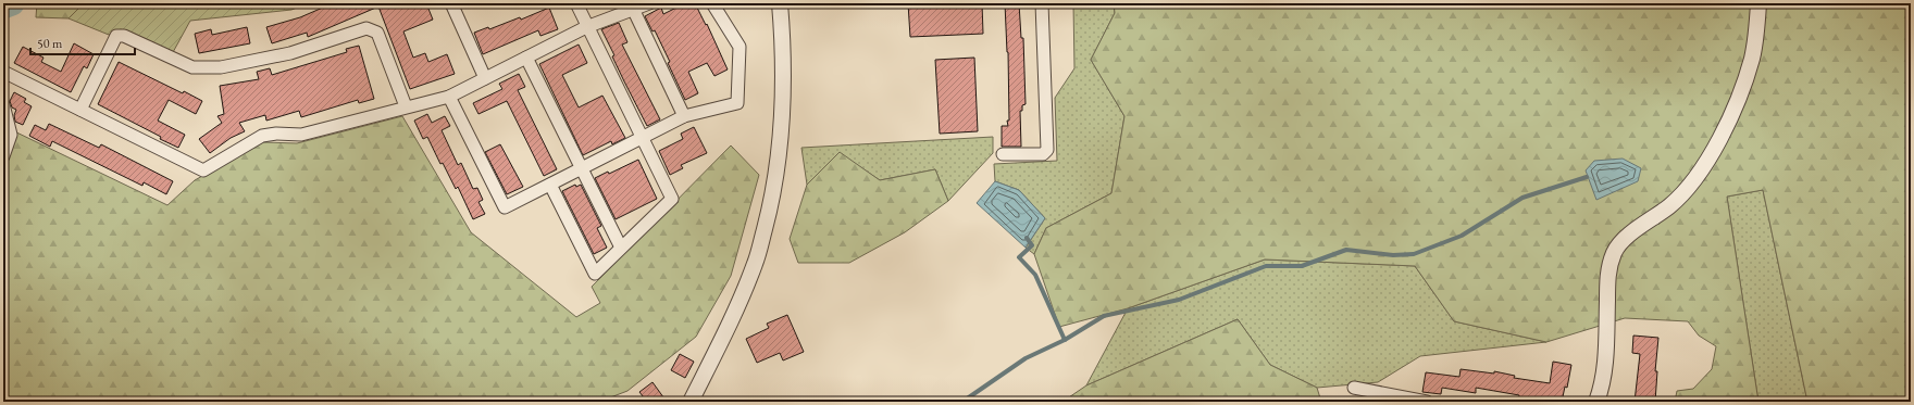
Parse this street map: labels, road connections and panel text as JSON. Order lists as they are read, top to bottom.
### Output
{
  "scale_bar": "50 m"
}
